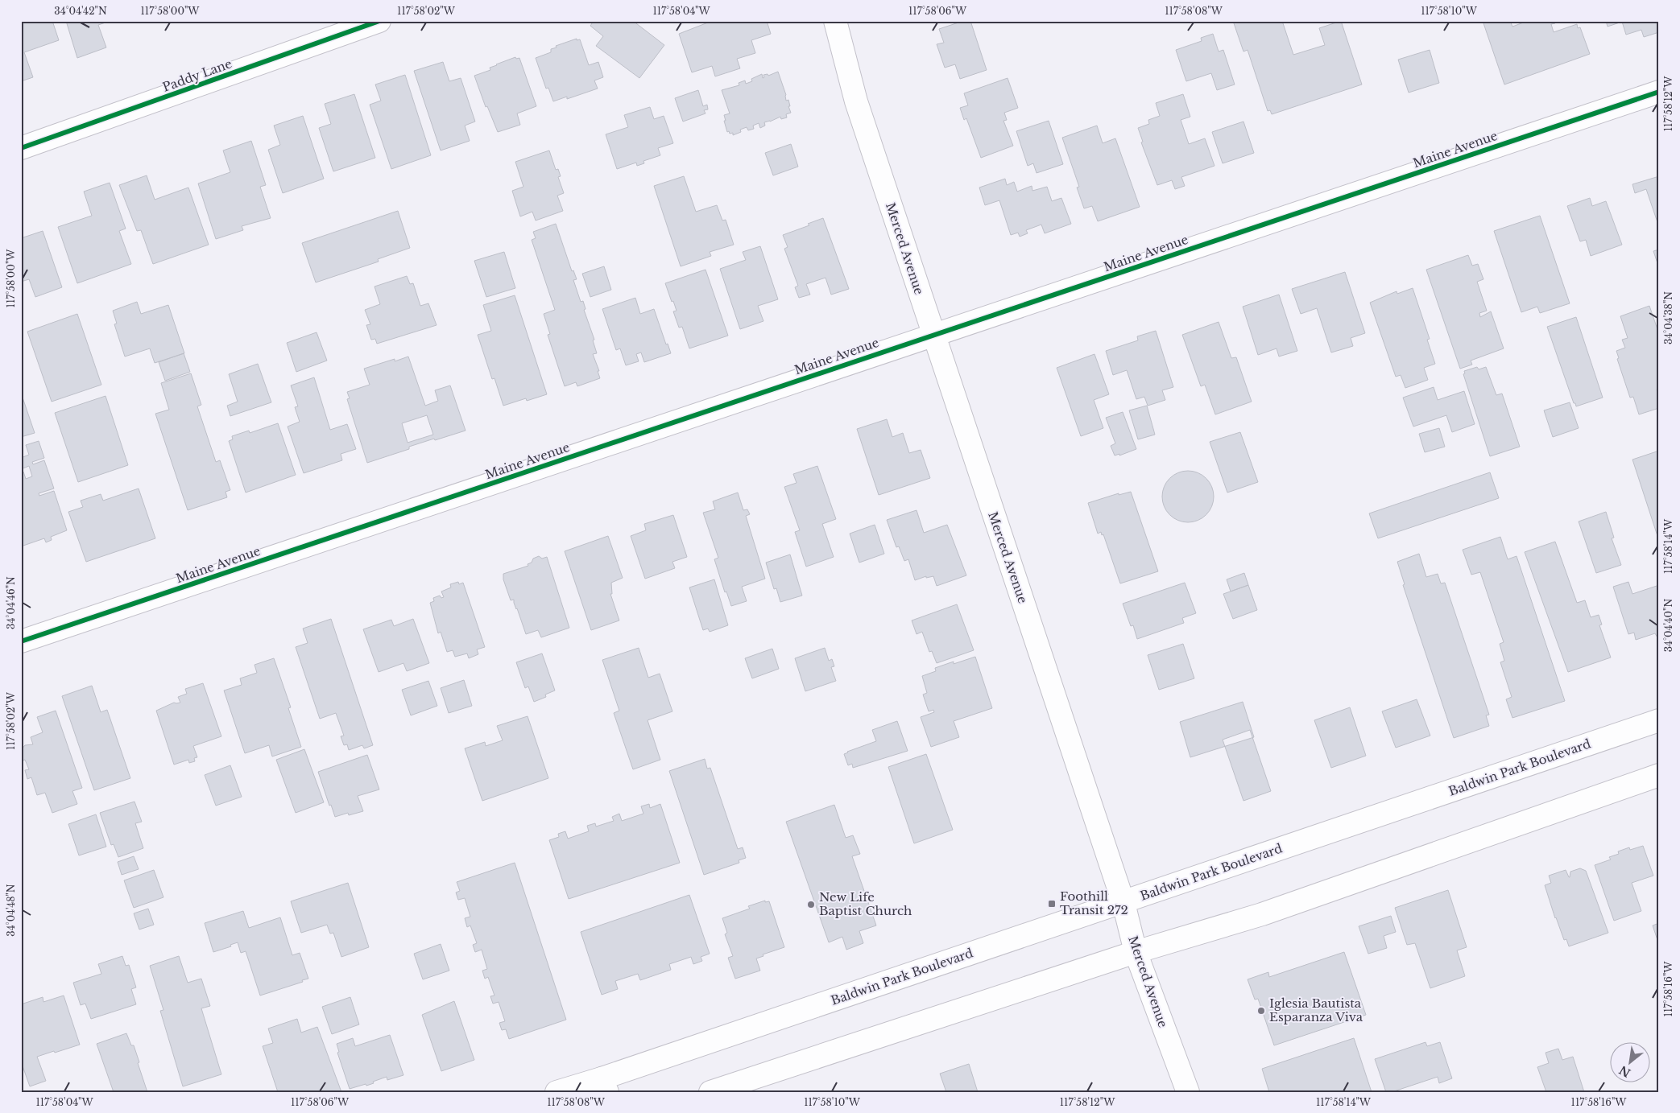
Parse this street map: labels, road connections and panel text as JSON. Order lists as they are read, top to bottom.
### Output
{
  "streets": {
    "main road": [
      "Paddy Lane",
      "Maine Avenue",
      "Merced Avenue",
      "Baldwin Park Boulevard"
    ]
  },
  "crossings": [
    ["Maine Avenue", "Merced Avenue"],
    ["Merced Avenue", "Baldwin Park Boulevard"]
  ],
  "places": {
    "transit": ["Foothill Transit 272"],
    "other": ["New Life Baptist Church", "Iglesia Bautista Esparanza Viva"]
  },
  "north": "bottom left",
  "coordinates": [
    "34°04'42\"N",
    "117°58'00\"W",
    "117°58'02\"W",
    "117°58'04\"W",
    "117°58'06\"W",
    "117°58'08\"W",
    "117°58'10\"W",
    "117°58'12\"W",
    "34°04'38\"N",
    "117°58'14\"W",
    "34°04'46\"N",
    "34°04'40\"N",
    "34°04'48\"N",
    "117°58'16\"W"
  ]
}
